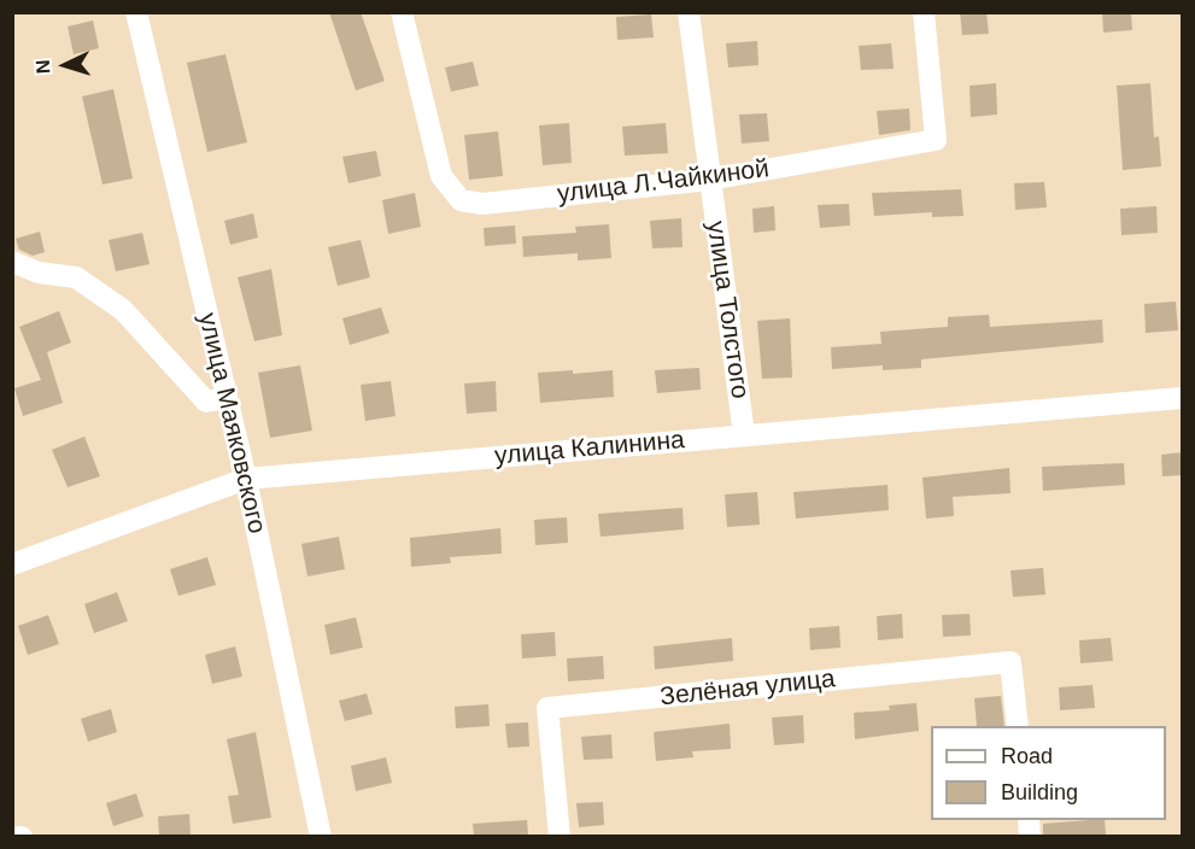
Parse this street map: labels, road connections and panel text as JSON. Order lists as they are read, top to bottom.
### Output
{
  "streets": {
    "street": [
      "улица Л.Чайкиной",
      "улица Толстого",
      "улица Маяковского",
      "улица Калинина",
      "Зелёная улица"
    ]
  },
  "crossings": [
    ["улица Л.Чайкиной", "улица Толстого"],
    ["улица Толстого", "улица Калинина"],
    ["улица Маяковского", "улица Калинина"]
  ],
  "legend": ["Road", "Building"],
  "north": "left"
}
